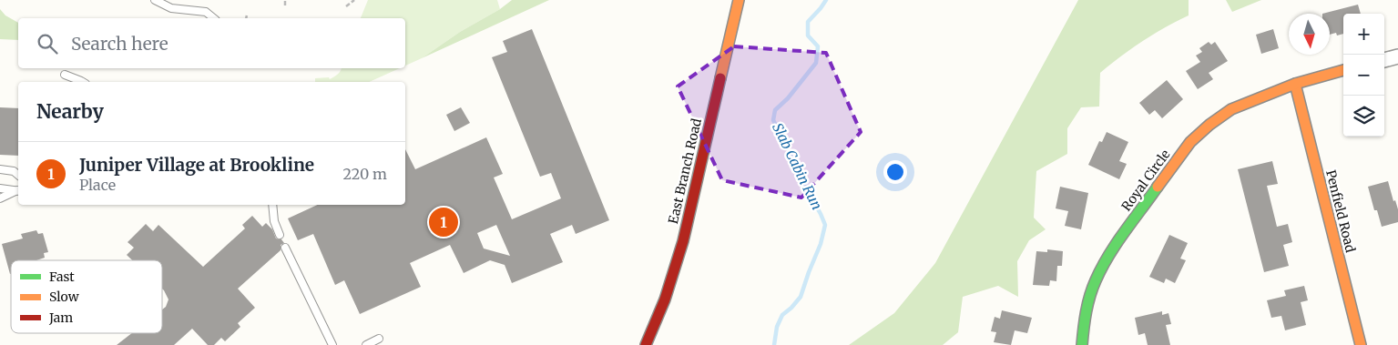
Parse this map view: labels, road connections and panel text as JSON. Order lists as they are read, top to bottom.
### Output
{
  "streets": {
    "street": ["East Branch Road", "Royal Circle", "Penfield Road"]
  },
  "crossings": [
    ["Royal Circle", "Penfield Road"]
  ],
  "water": ["Slab Cabin Run"],
  "legend": ["Fast", "Slow", "Jam"],
  "north": "bottom",
  "page": {
    "map_buttons": ["+", "−"],
    "search": "Search here",
    "heading": "Nearby",
    "list": [
      {
        "mark": "1",
        "name": "Juniper Village at Brookline",
        "note": "Place",
        "value": "220 m"
      }
    ],
    "pins": "1"
  }
}
